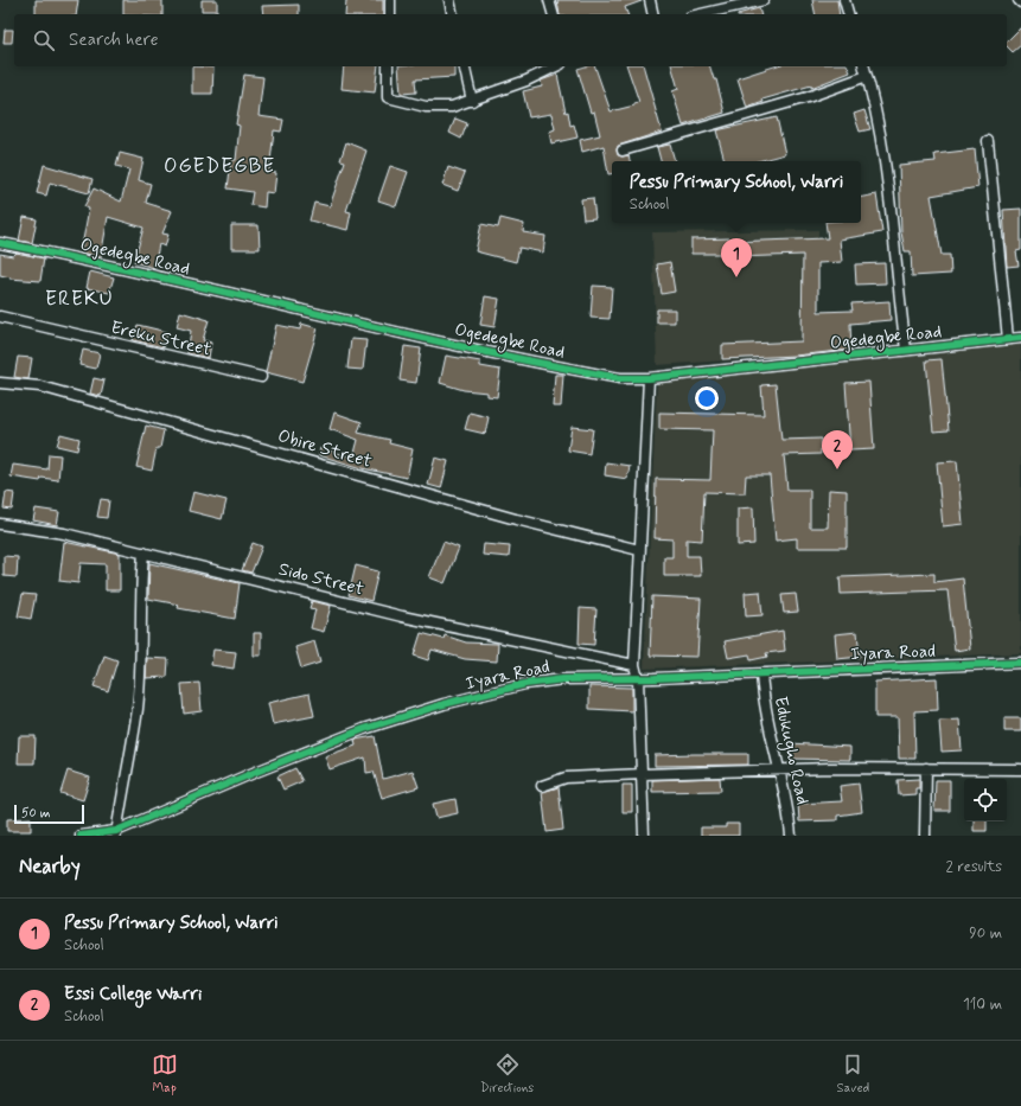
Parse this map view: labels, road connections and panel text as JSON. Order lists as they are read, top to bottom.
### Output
{
  "streets": {
    "street": [
      "Ogedegbe Road",
      "Ereku Street",
      "Obire Street",
      "Sido Street",
      "Iyara Road",
      "Edukugho Road"
    ]
  },
  "crossings": [
    ["Iyara Road", "Edukugho Road"]
  ],
  "districts": ["OGEDEGBE", "EREKU"],
  "scale_bar": "50 m",
  "page": {
    "search": "Search here",
    "popup": ["Pessu Primary School, Warri", "School"],
    "pins": ["1", "2"],
    "scale": "50 m",
    "heading": ["Nearby", "2 results"],
    "list": [
      {
        "mark": "1",
        "name": "Pessu Primary School, Warri",
        "note": "School",
        "value": "90 m"
      },
      {
        "mark": "2",
        "name": "Essi College Warri",
        "note": "School",
        "value": "110 m"
      }
    ],
    "nav": ["Map", "Directions", "Saved"]
  }
}
